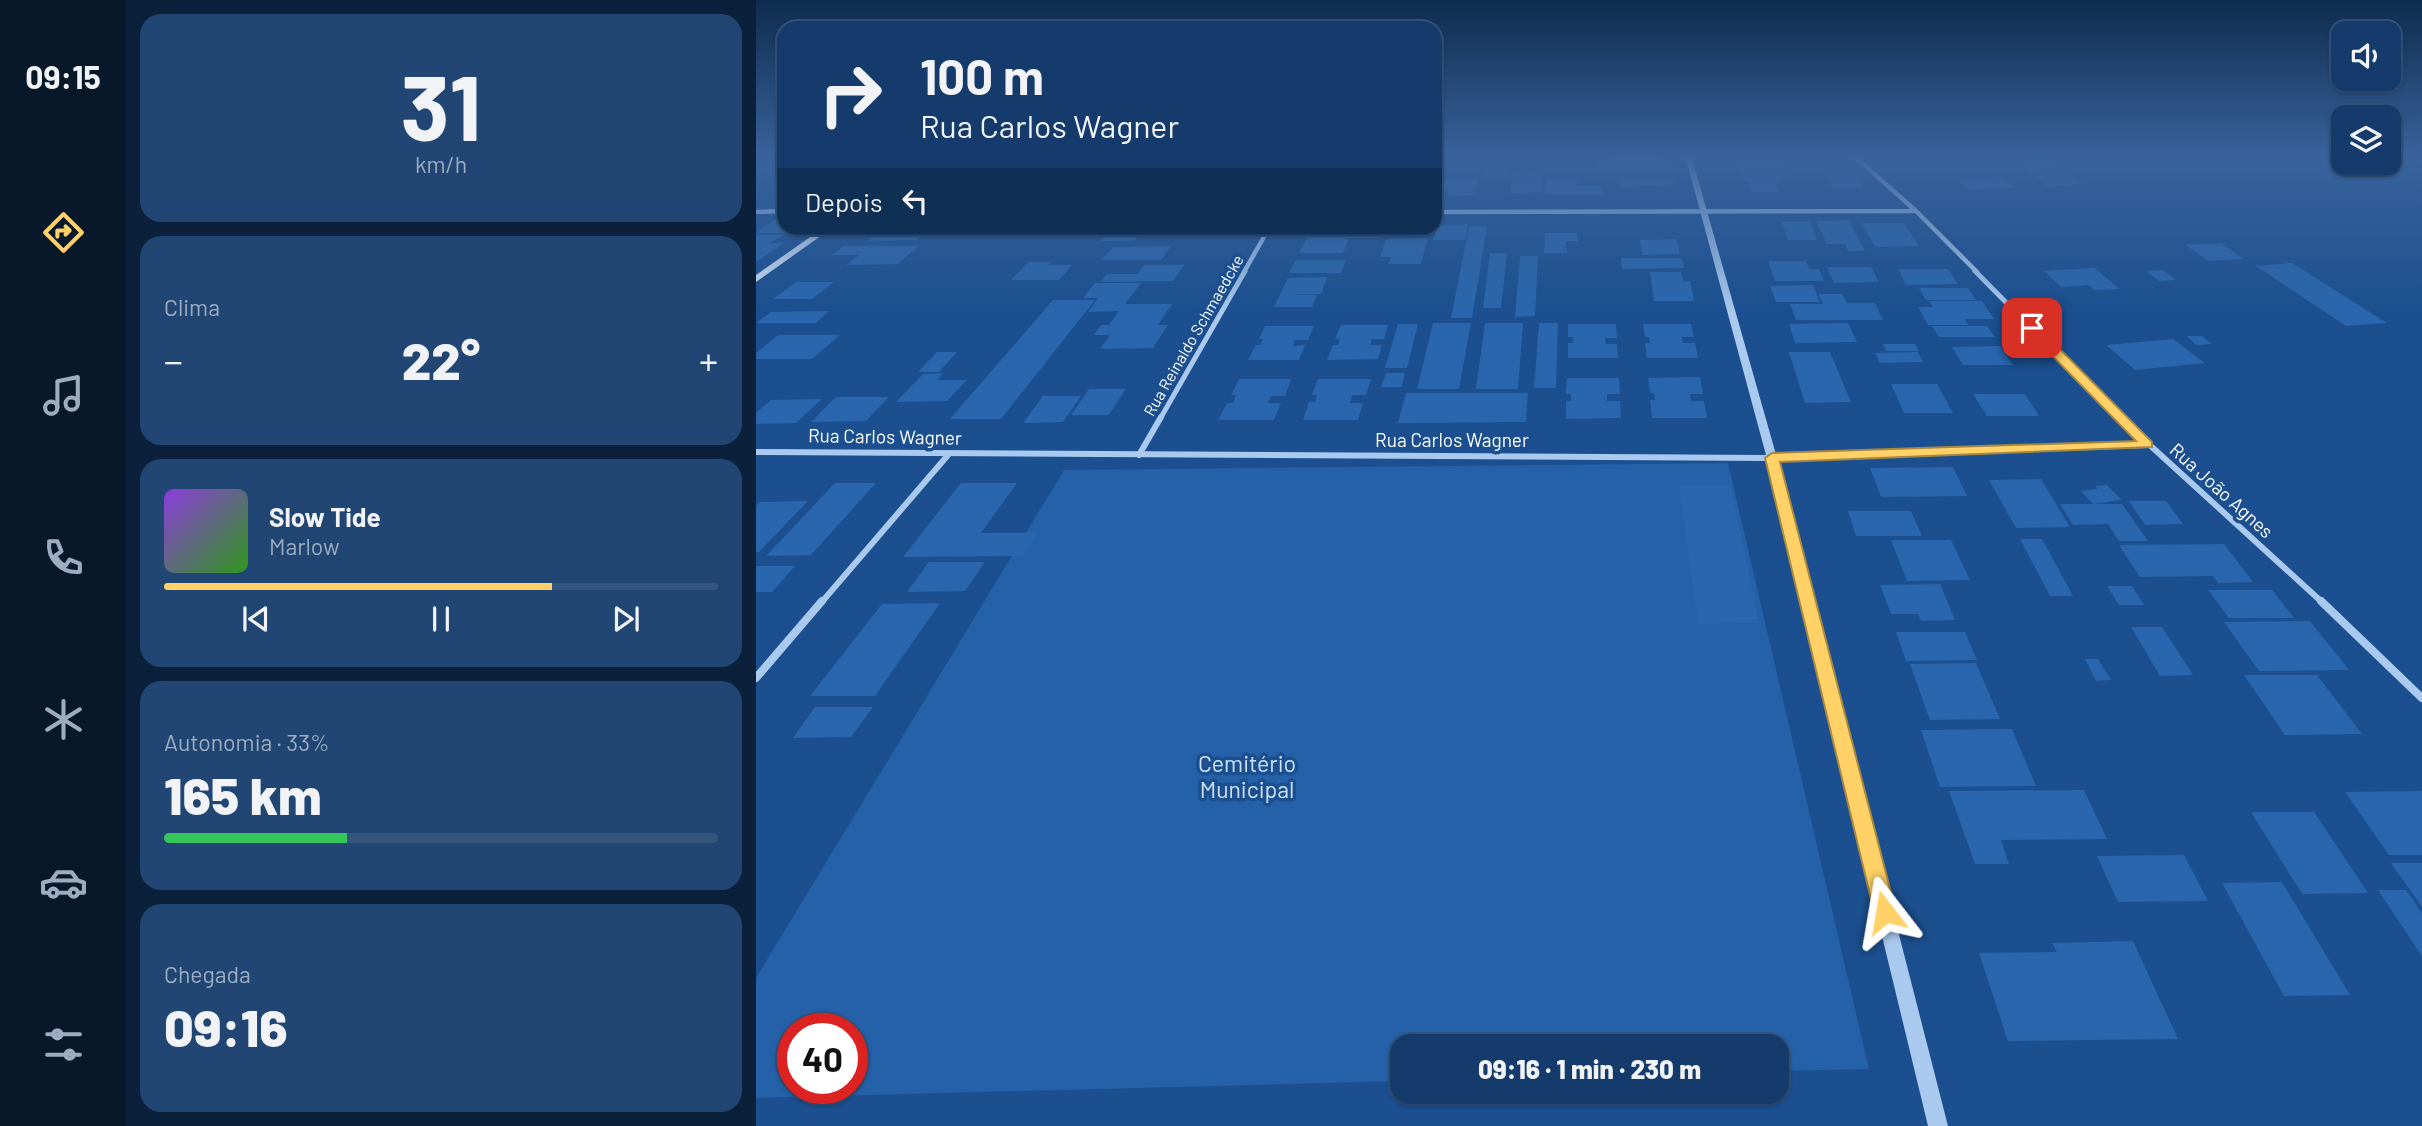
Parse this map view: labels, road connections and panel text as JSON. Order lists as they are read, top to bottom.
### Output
{
  "streets": {
    "street": ["Rua Reinaldo Schmaedcke", "Rua Carlos Wagner", "Rua João Agnes"]
  },
  "crossings": [
    ["Rua Reinaldo Schmaedcke", "Rua Carlos Wagner"],
    ["Rua Carlos Wagner", "Rua João Agnes"]
  ],
  "parks": ["Cemitério Municipal"],
  "page": {
    "tabs": "09:15",
    "tile": [
      ["31", "km/h"],
      "Clima",
      ["Autonomia · 33%", "165 km"],
      ["Chegada", "09:16"]
    ],
    "turn": ["100 m", "Rua Carlos Wagner"],
    "then": "Depois",
    "heat": ["−", "22°", "+"],
    "song": ["Slow Tide", "Marlow"],
    "limit": "40",
    "trip": "09:16 · 1 min · 230 m"
  }
}
